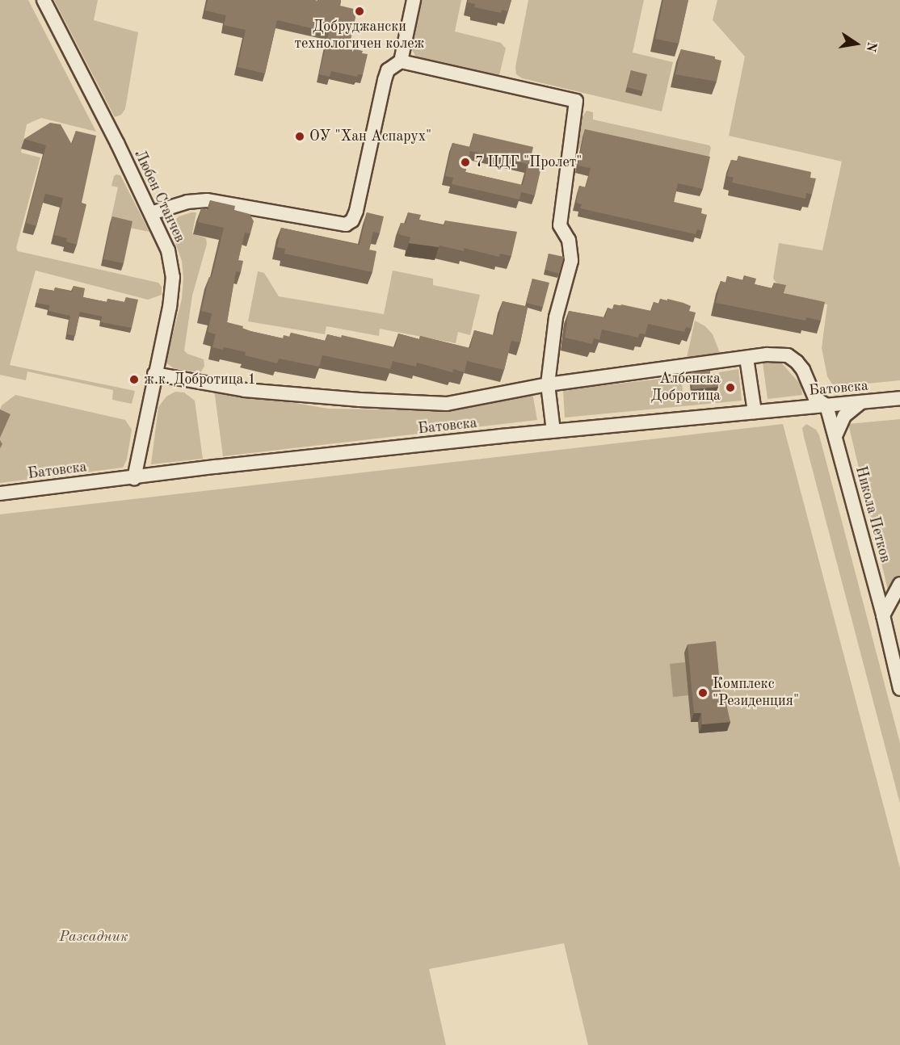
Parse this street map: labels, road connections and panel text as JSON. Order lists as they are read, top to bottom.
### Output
{
  "streets": {
    "street": ["Любен Станчев", "Батовска", "Никола Петков"]
  },
  "crossings": [
    ["Любен Станчев", "Батовска"],
    ["Батовска", "Никола Петков"]
  ],
  "parks": ["Разсадник"],
  "places": [
    "Добруджански технологичен колеж",
    "ОУ \"Хан Аспарух\"",
    "7 ЦДГ \"Пролет\"",
    "ж.к. Добротица 1",
    "Албенска Добротица",
    "Комплекс \"Резиденция\""
  ],
  "north": "right"
}
